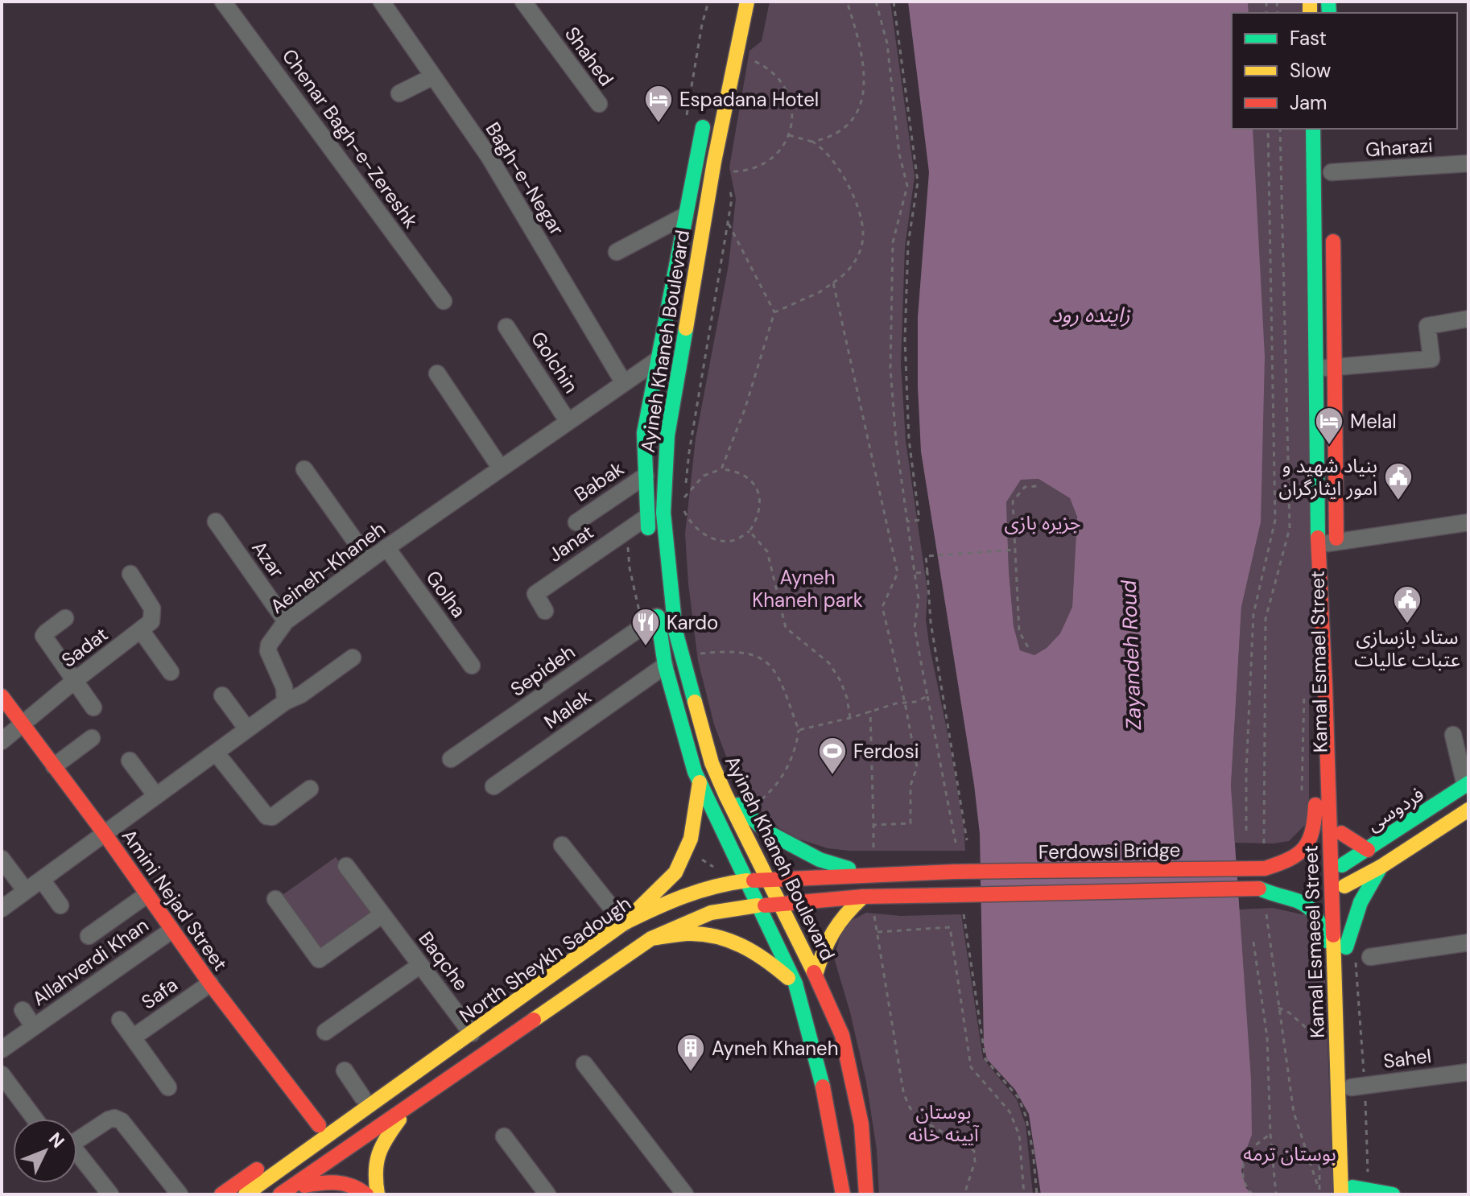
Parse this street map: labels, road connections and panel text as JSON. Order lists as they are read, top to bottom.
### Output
{
  "streets": {
    "main road": [
      "Ayineh Khaneh Boulevard",
      "Kamal Esmael Street",
      "فردوسی",
      "Ferdowsi Bridge",
      "Amini Nejad Street",
      "Kamal Esmaeel Street",
      "North Sheykh Sadough"
    ],
    "street": [
      "Shahed",
      "Chenar Bagh-e-Zereshk",
      "Gharazi",
      "Bagh-e-Negar",
      "Golchin",
      "Babak",
      "Janat",
      "Azar",
      "Aeineh-Khaneh",
      "Golha",
      "Sadat",
      "Sepideh",
      "Malek",
      "Baqche",
      "Allahverdi Khan",
      "Safa",
      "Sahel"
    ]
  },
  "crossings": [
    ["Bagh-e-Negar", "Aeineh-Khaneh"],
    ["Ayineh Khaneh Boulevard", "Babak"],
    ["Ayineh Khaneh Boulevard", "Janat"],
    ["Ayineh Khaneh Boulevard", "Aeineh-Khaneh"],
    ["Ayineh Khaneh Boulevard", "Sepideh"],
    ["Ayineh Khaneh Boulevard", "Malek"],
    ["Ayineh Khaneh Boulevard", "North Sheykh Sadough"],
    ["Golchin", "Aeineh-Khaneh"],
    ["Azar", "Aeineh-Khaneh"],
    ["Aeineh-Khaneh", "Golha"],
    ["Sadat", "Amini Nejad Street"],
    ["Kamal Esmael Street", "فردوسی"],
    ["Kamal Esmael Street", "Ferdowsi Bridge"],
    ["Kamal Esmael Street", "Kamal Esmaeel Street"],
    ["فردوسی", "Ferdowsi Bridge"],
    ["فردوسی", "Kamal Esmaeel Street"],
    ["Ferdowsi Bridge", "Kamal Esmaeel Street"],
    ["Ferdowsi Bridge", "North Sheykh Sadough"],
    ["Amini Nejad Street", "North Sheykh Sadough"],
    ["Amini Nejad Street", "Allahverdi Khan"],
    ["Amini Nejad Street", "Safa"],
    ["North Sheykh Sadough", "Baqche"]
  ],
  "water": ["زاینده رود", "Zayandeh Roud"],
  "parks": [
    "جزیره بازی",
    "Ayneh Khaneh park",
    "بوستان آیینه خانه",
    "بوستان ترمه"
  ],
  "places": {
    "hotel": ["Espadana Hotel", "Melal"],
    "public building": ["بنیاد شهید و امور ایثارگران", "ستاد بازسازی عتبات عالیات"],
    "restaurant": ["Kardo"],
    "sports": ["Ferdosi"],
    "building": ["Ayneh Khaneh"]
  },
  "legend": ["Fast", "Slow", "Jam"],
  "north": "top right"
}
